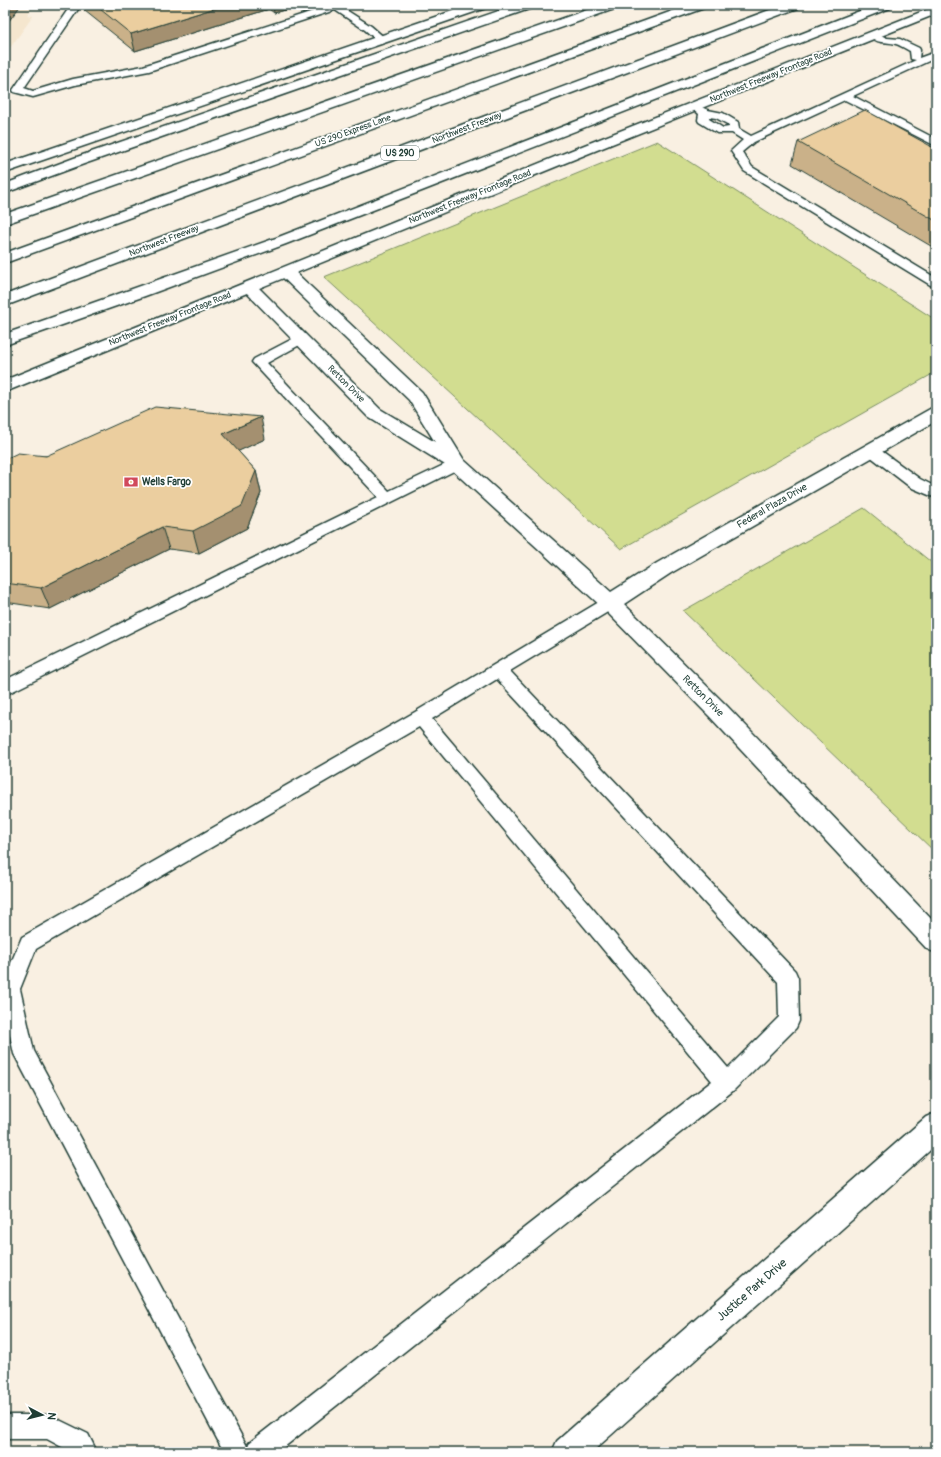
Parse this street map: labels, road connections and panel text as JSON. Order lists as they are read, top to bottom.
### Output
{
  "streets": {
    "main road": [
      "Northwest Freeway Frontage Road",
      "Northwest Freeway",
      "US 290 Express Lane",
      "US 290",
      "Retton Drive",
      "Federal Plaza Drive",
      "Justice Park Drive"
    ]
  },
  "crossings": [
    ["Northwest Freeway Frontage Road", "Retton Drive"],
    ["Retton Drive", "Federal Plaza Drive"]
  ],
  "places": {
    "bank": ["Wells Fargo"]
  },
  "north": "right"
}
